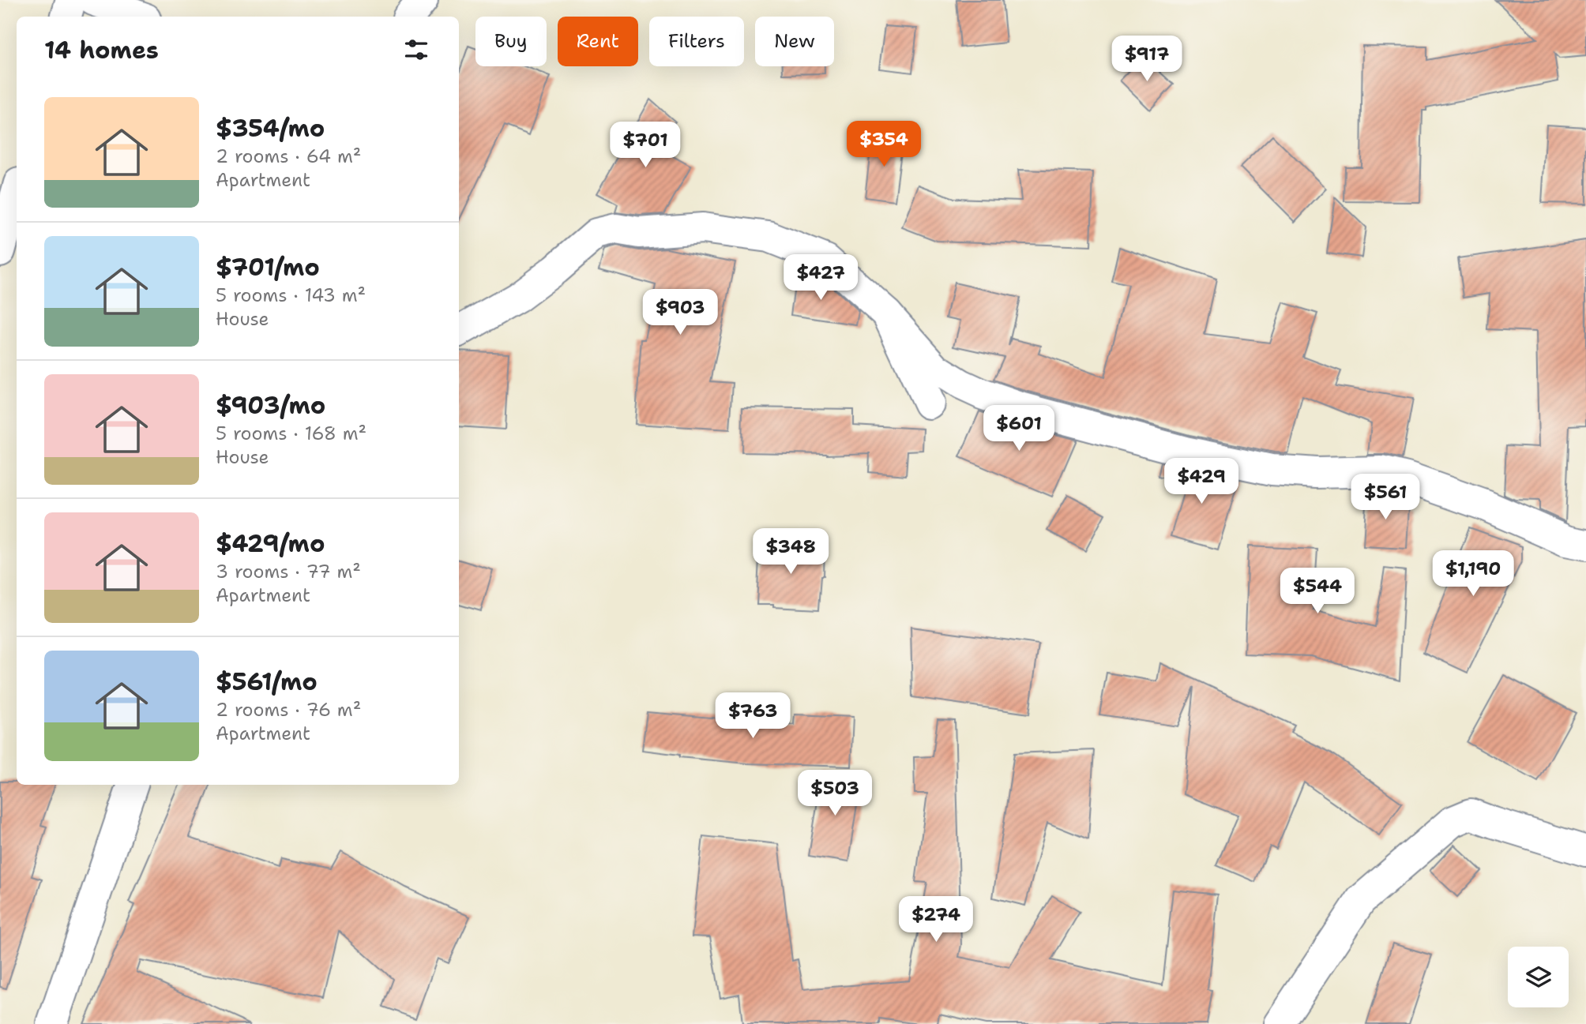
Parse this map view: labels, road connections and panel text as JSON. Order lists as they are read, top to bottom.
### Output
{
  "page": {
    "chip": [
      "Buy",
      "Rent",
      "Filters",
      "New"
    ],
    "heading": "14 homes",
    "price": [
      "$917",
      "$354",
      "$701",
      "$427",
      "$903",
      "$601",
      "$429",
      "$561",
      "$348",
      "$1,190",
      "$544",
      "$763",
      "$503",
      "$274"
    ],
    "list": [
      {
        "name": "$354/mo",
        "note": "2 rooms · 64 m² · Apartment"
      },
      {
        "name": "$701/mo",
        "note": "5 rooms · 143 m² · House"
      },
      {
        "name": "$903/mo",
        "note": "5 rooms · 168 m² · House"
      },
      {
        "name": "$429/mo",
        "note": "3 rooms · 77 m² · Apartment"
      },
      {
        "name": "$561/mo",
        "note": "2 rooms · 76 m² · Apartment"
      }
    ]
  }
}
